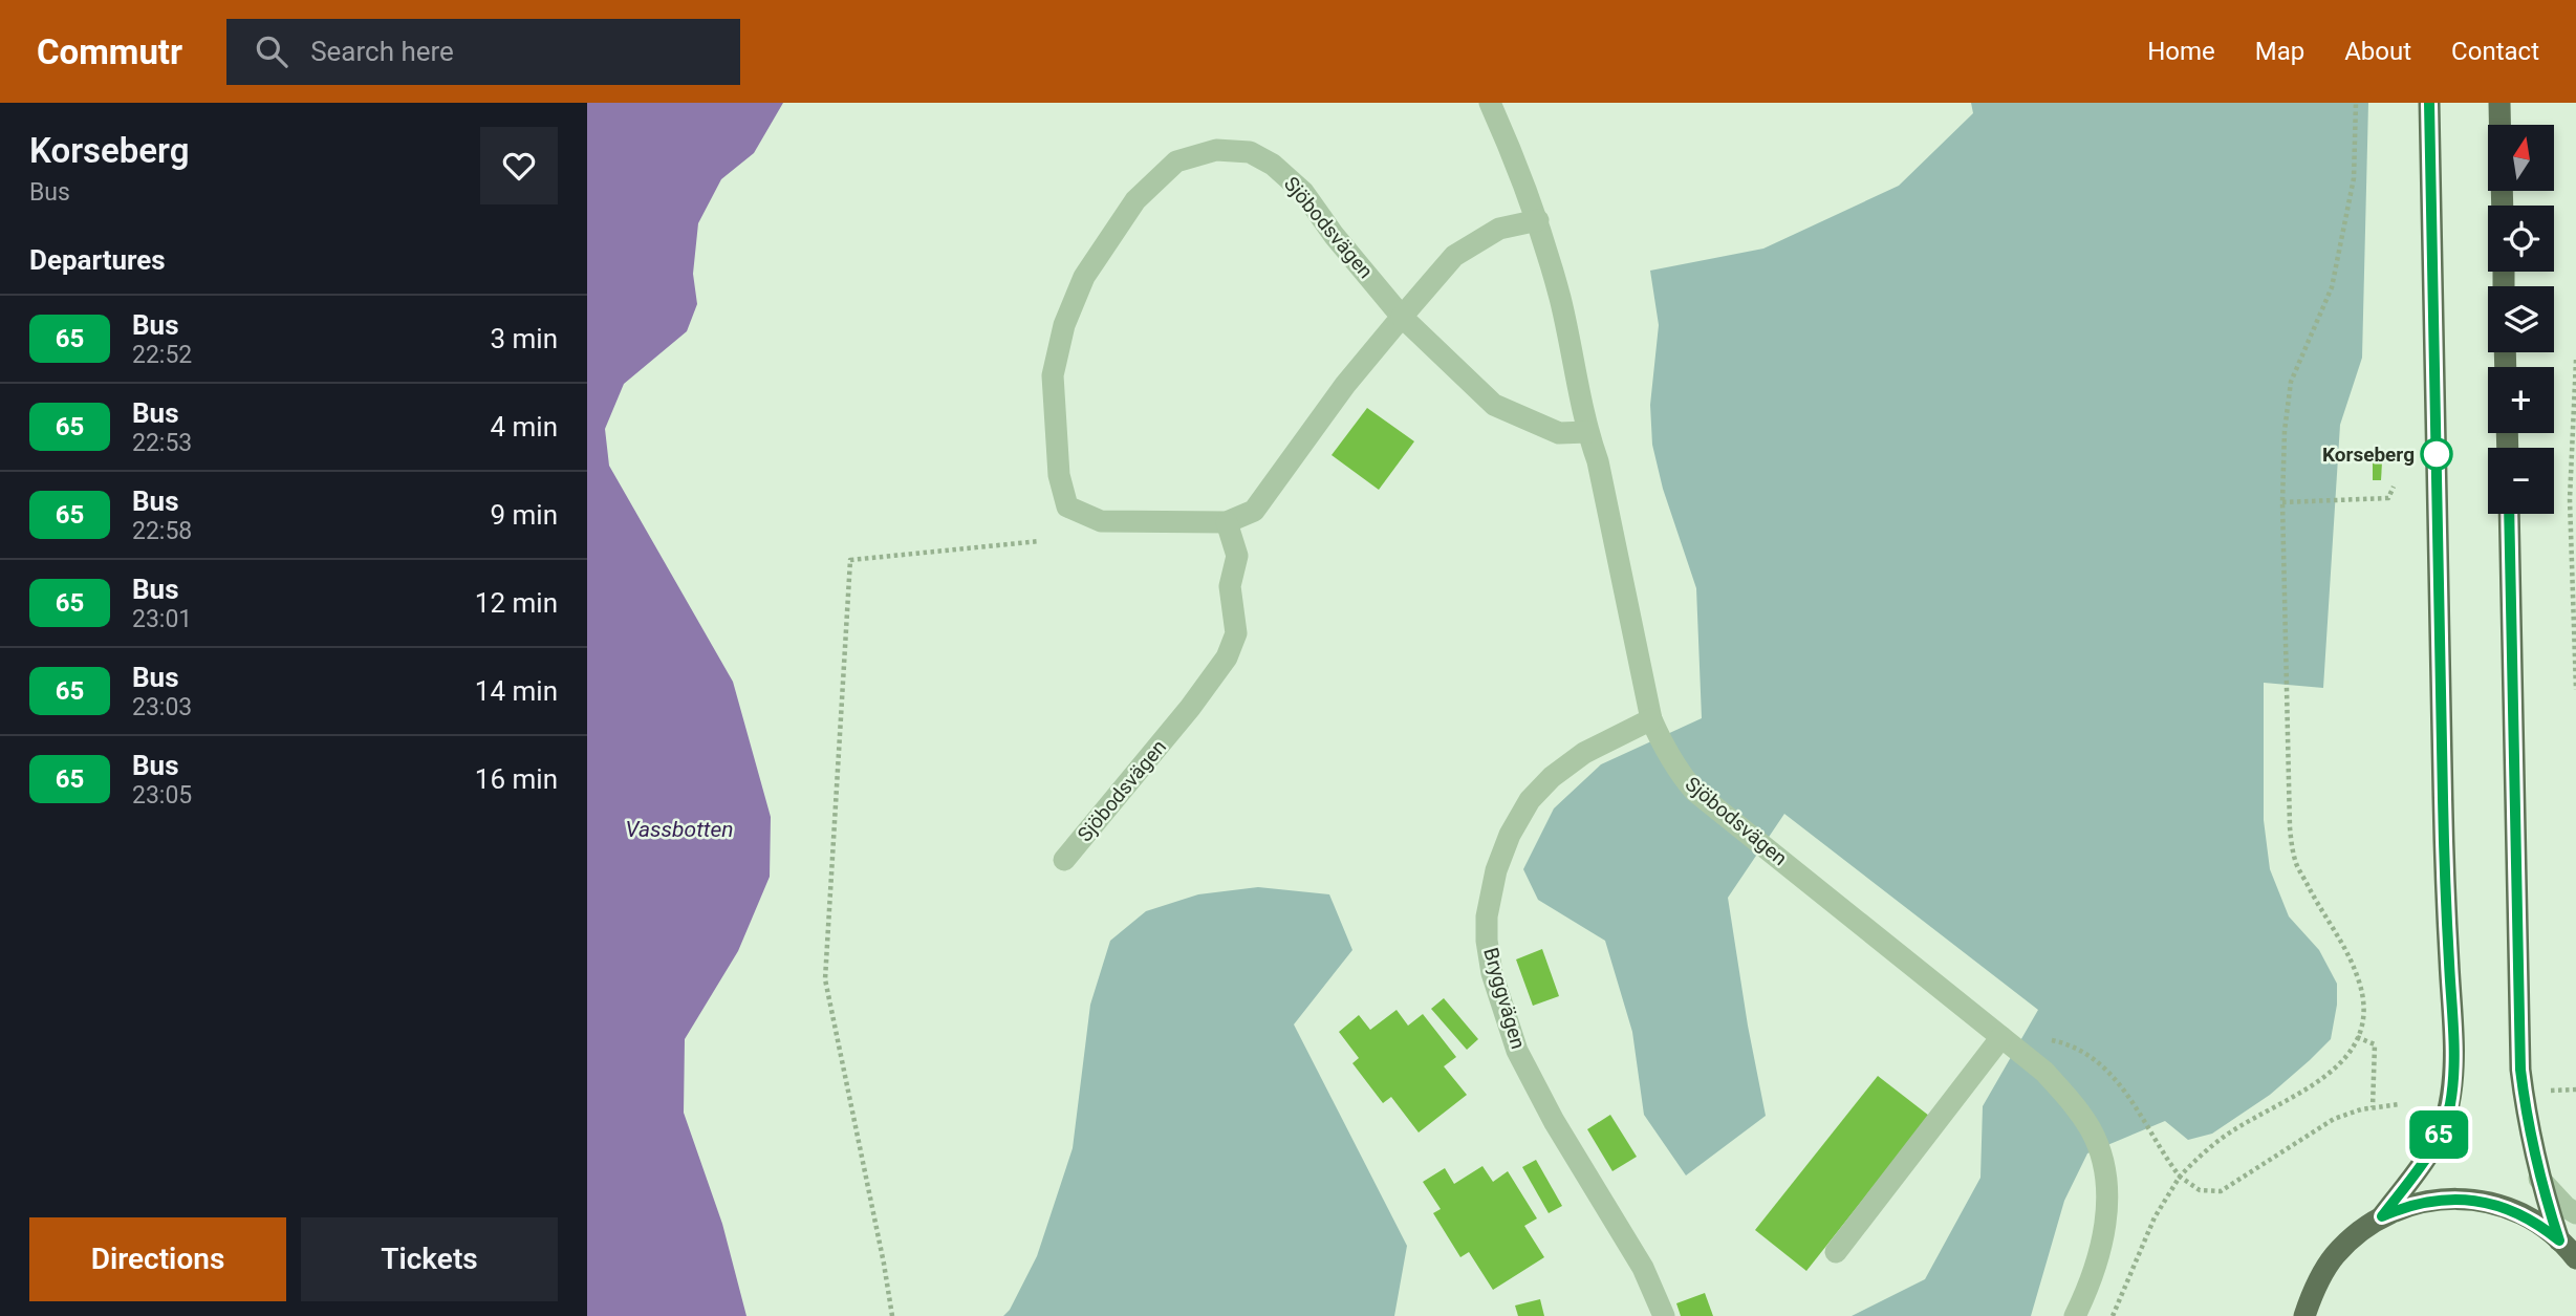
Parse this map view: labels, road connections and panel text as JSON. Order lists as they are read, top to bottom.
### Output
{
  "streets": {
    "street": ["Sjöbodsvägen", "Bryggvägen"]
  },
  "crossings": [
    ["Sjöbodsvägen", "Bryggvägen"]
  ],
  "water": ["Vassbotten"],
  "places": ["Korseberg"],
  "lines": ["bus line 65"],
  "north": "top",
  "page": {
    "header": "Commutr",
    "search": "Search here",
    "nav": [
      "Home",
      "Map",
      "About",
      "Contact"
    ],
    "heading": [
      ["Korseberg", "Bus"],
      "Departures"
    ],
    "on_map": "65",
    "map_buttons": ["+", "−"],
    "list": [
      {
        "mark": "65",
        "name": "Bus",
        "note": "22:52",
        "value": "3 min"
      },
      {
        "mark": "65",
        "name": "Bus",
        "note": "22:53",
        "value": "4 min"
      },
      {
        "mark": "65",
        "name": "Bus",
        "note": "22:58",
        "value": "9 min"
      },
      {
        "mark": "65",
        "name": "Bus",
        "note": "23:01",
        "value": "12 min"
      },
      {
        "mark": "65",
        "name": "Bus",
        "note": "23:03",
        "value": "14 min"
      },
      {
        "mark": "65",
        "name": "Bus",
        "note": "23:05",
        "value": "16 min"
      }
    ],
    "buttons": ["Directions", "Tickets"]
  }
}
